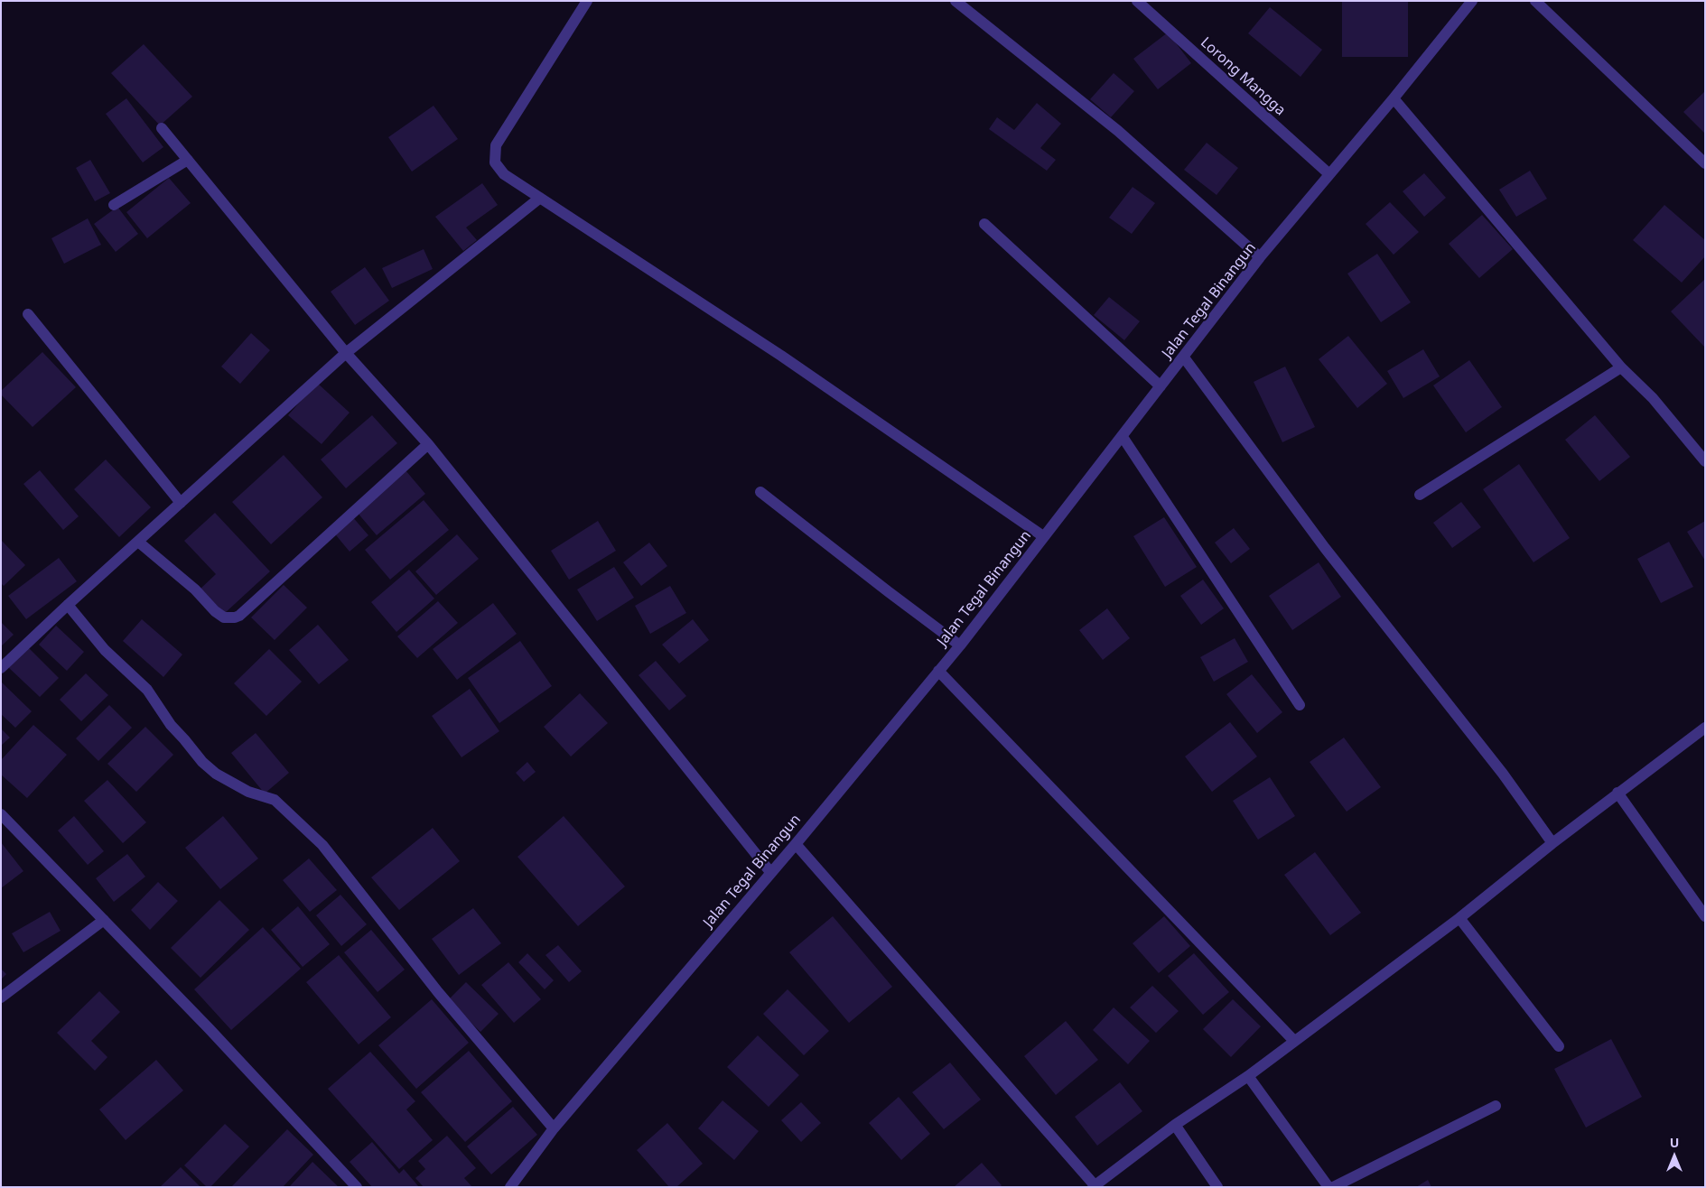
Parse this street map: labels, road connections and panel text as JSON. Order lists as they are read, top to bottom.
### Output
{
  "streets": {
    "street": ["Lorong Mangga", "Jalan Tegal Binangun"]
  },
  "crossings": [
    ["Lorong Mangga", "Jalan Tegal Binangun"]
  ],
  "north": "top"
}
